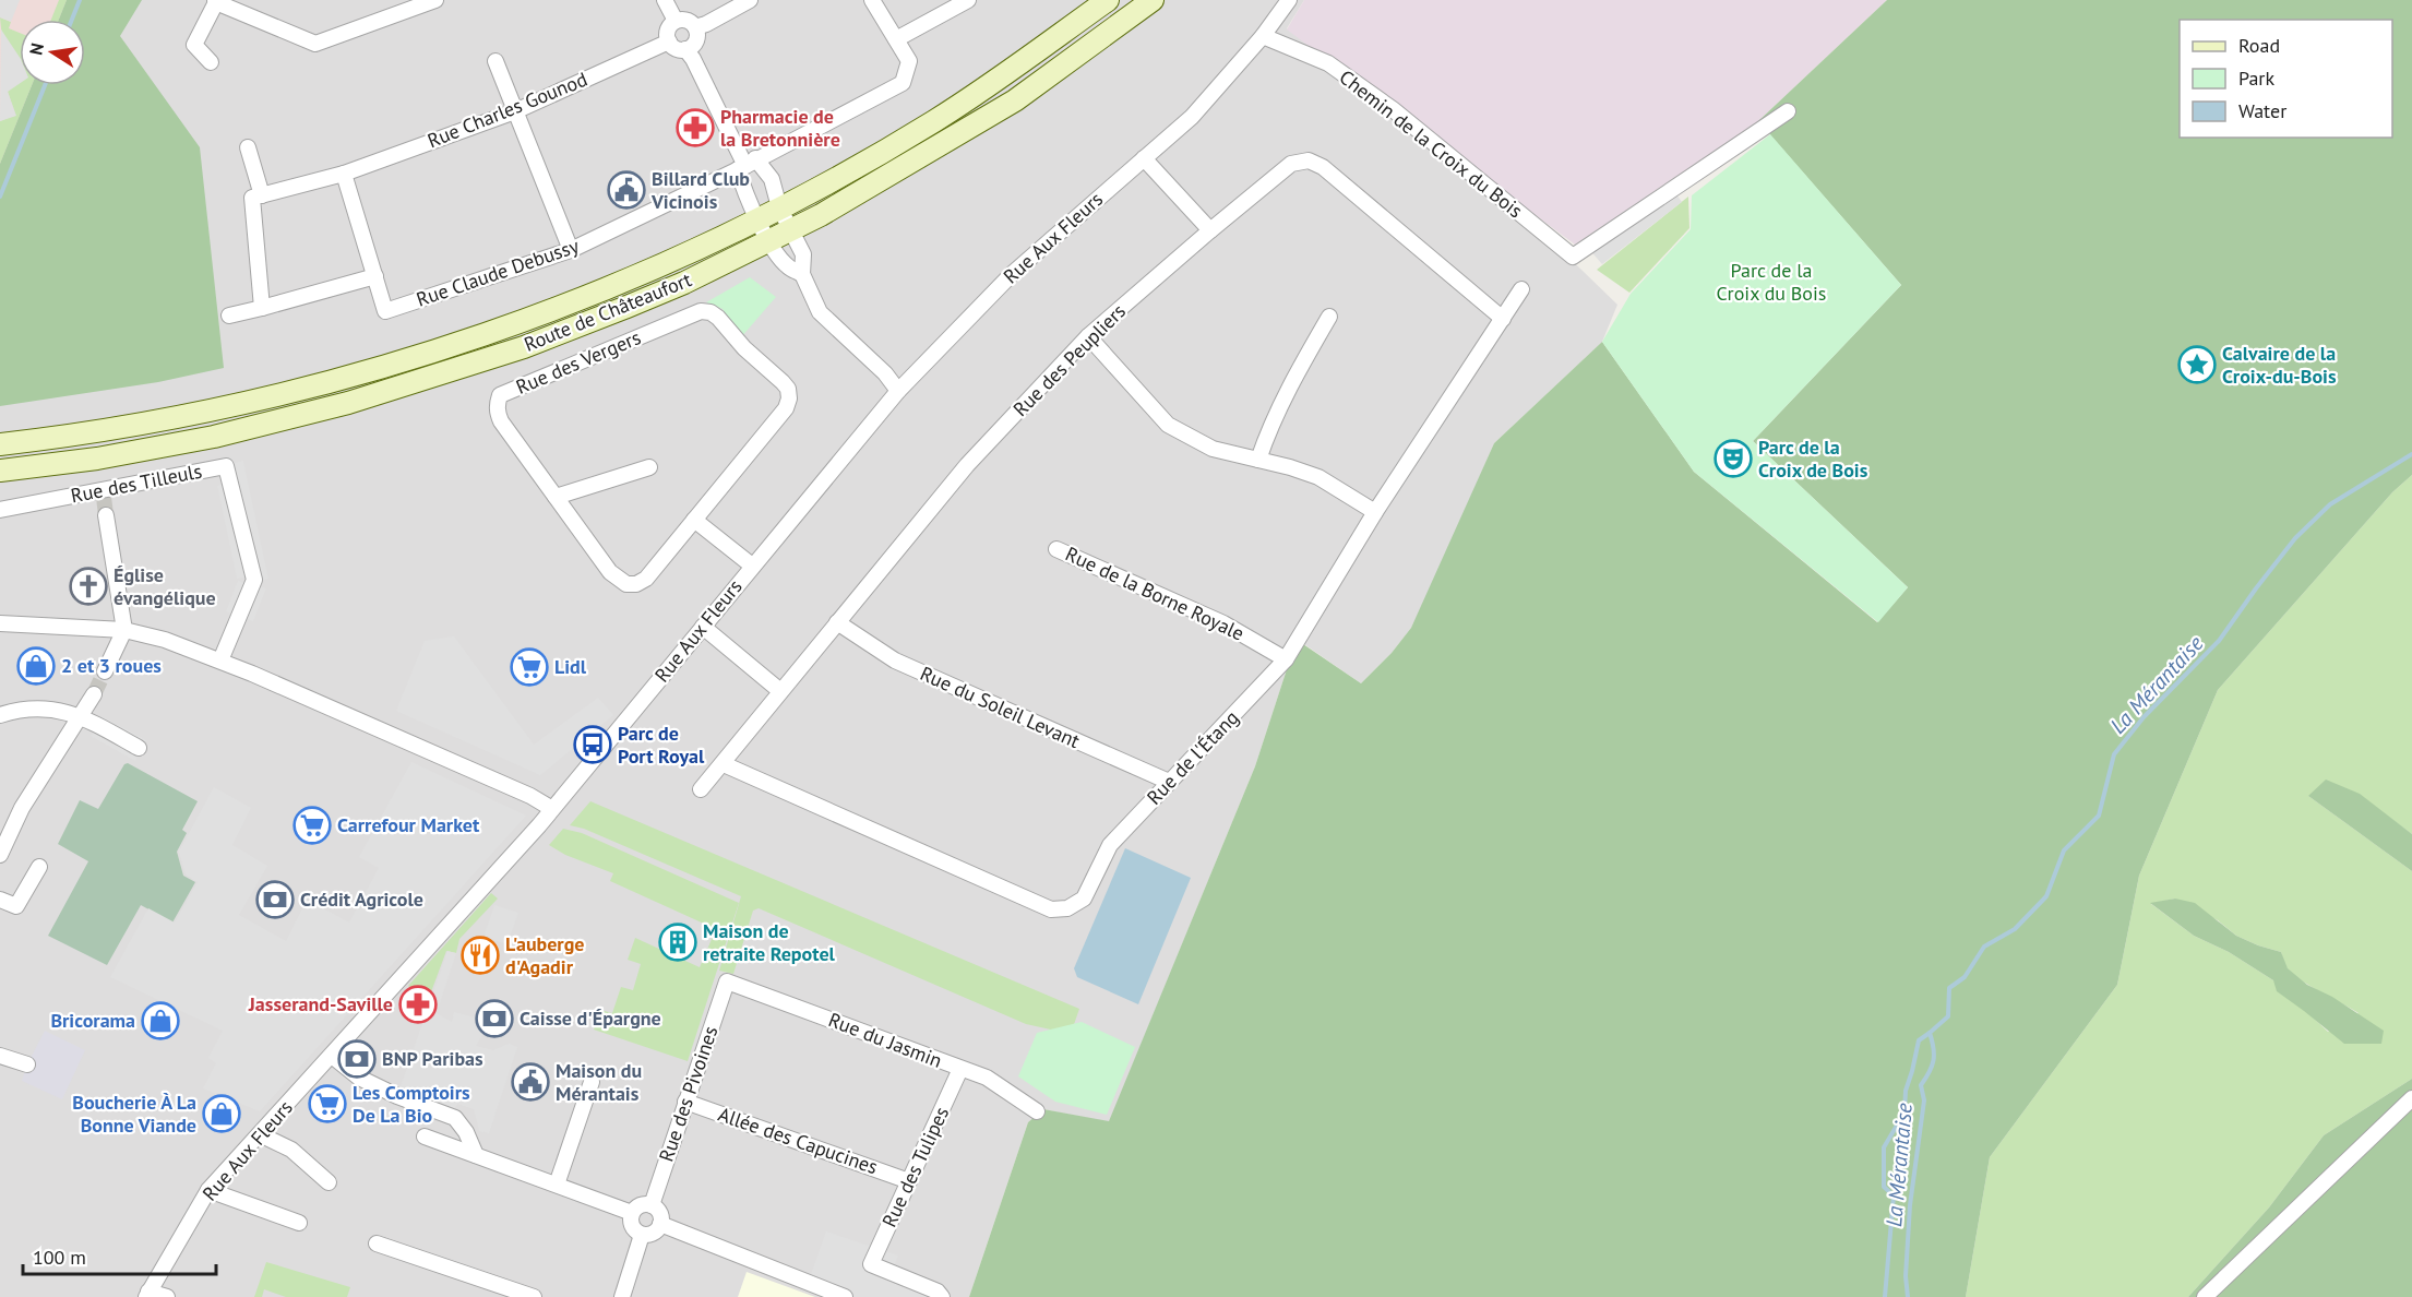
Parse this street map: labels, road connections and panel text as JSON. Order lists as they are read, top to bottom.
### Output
{
  "streets": {
    "main road": ["Route de Châteaufort"],
    "street": [
      "Rue Charles Gounod",
      "Chemin de la Croix du Bois",
      "Rue Aux Fleurs",
      "Rue Claude Debussy",
      "Rue des Peupliers",
      "Rue des Vergers",
      "Rue des Tilleuls",
      "Rue de la Borne Royale",
      "Rue du Soleil Levant",
      "Rue de l'Étang",
      "Rue du Jasmin",
      "Rue des Pivoines",
      "Allée des Capucines",
      "Rue des Tulipes"
    ]
  },
  "crossings": [
    ["Rue Charles Gounod", "Rue Claude Debussy"],
    ["Chemin de la Croix du Bois", "Rue Aux Fleurs"],
    ["Rue des Peupliers", "Rue du Soleil Levant"],
    ["Rue des Peupliers", "Rue de l'Étang"],
    ["Rue de la Borne Royale", "Rue de l'Étang"],
    ["Rue du Soleil Levant", "Rue de l'Étang"],
    ["Rue du Jasmin", "Rue des Pivoines"],
    ["Rue du Jasmin", "Rue des Tulipes"],
    ["Rue des Pivoines", "Allée des Capucines"],
    ["Allée des Capucines", "Rue des Tulipes"]
  ],
  "water": ["La Mérantaise"],
  "parks": ["Parc de la Croix du Bois"],
  "places": {
    "pharmacy": ["Pharmacie de la Bretonnière", "Jasserand-Saville"],
    "public building": ["Billard Club Vicinois", "Maison du Mérantais"],
    "place": ["Calvaire de la Croix-du-Bois"],
    "theatre": ["Parc de la Croix de Bois"],
    "church": ["Église évangélique"],
    "shop": ["2 et 3 roues", "Bricorama", "Boucherie À La Bonne Viande"],
    "supermarket": ["Lidl", "Carrefour Market", "Les Comptoirs De La Bio"],
    "bus stop": ["Parc de Port Royal"],
    "bank": ["Crédit Agricole", "Caisse d'Épargne", "BNP Paribas"],
    "building": ["Maison de retraite Repotel"],
    "restaurant": ["L'auberge d'Agadir"]
  },
  "legend": ["Road", "Park", "Water"],
  "scale_bar": "100 m",
  "north": "left"
}
